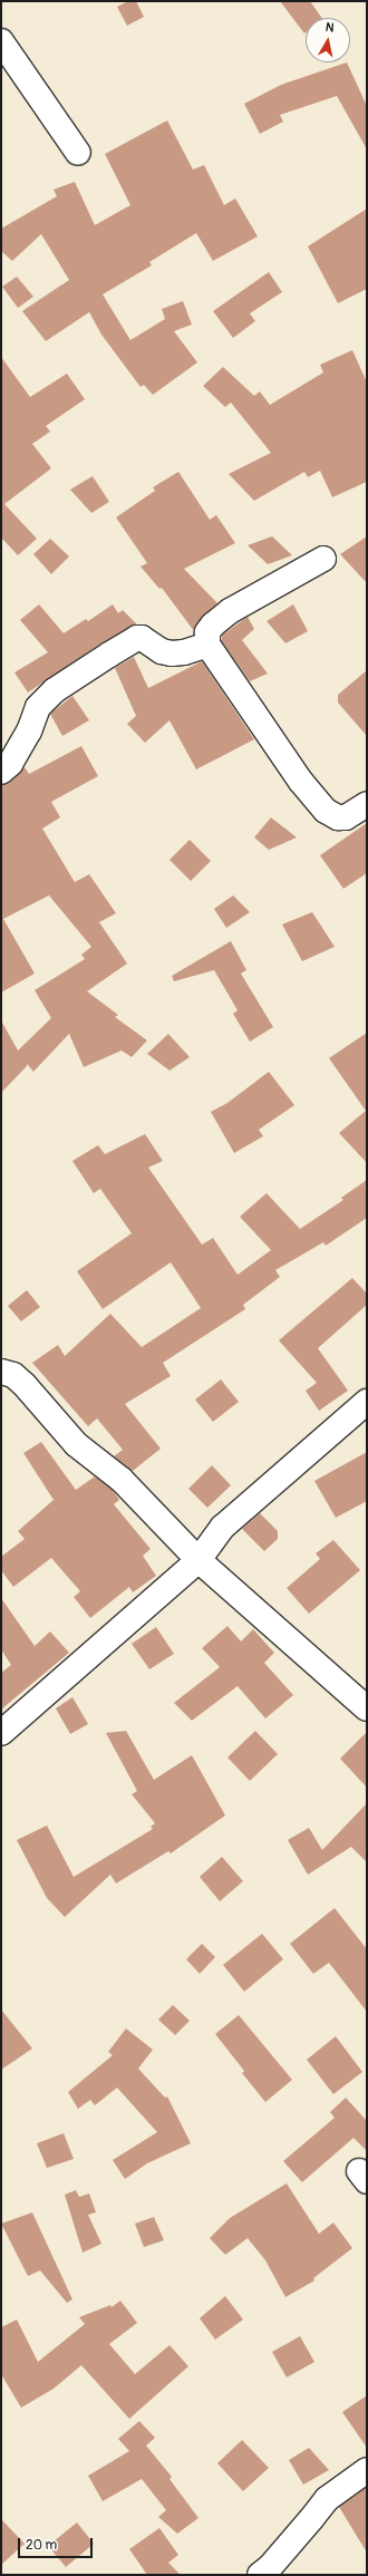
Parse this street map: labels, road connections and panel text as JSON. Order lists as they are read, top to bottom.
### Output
{
  "scale_bar": "20 m",
  "north": "top"
}
